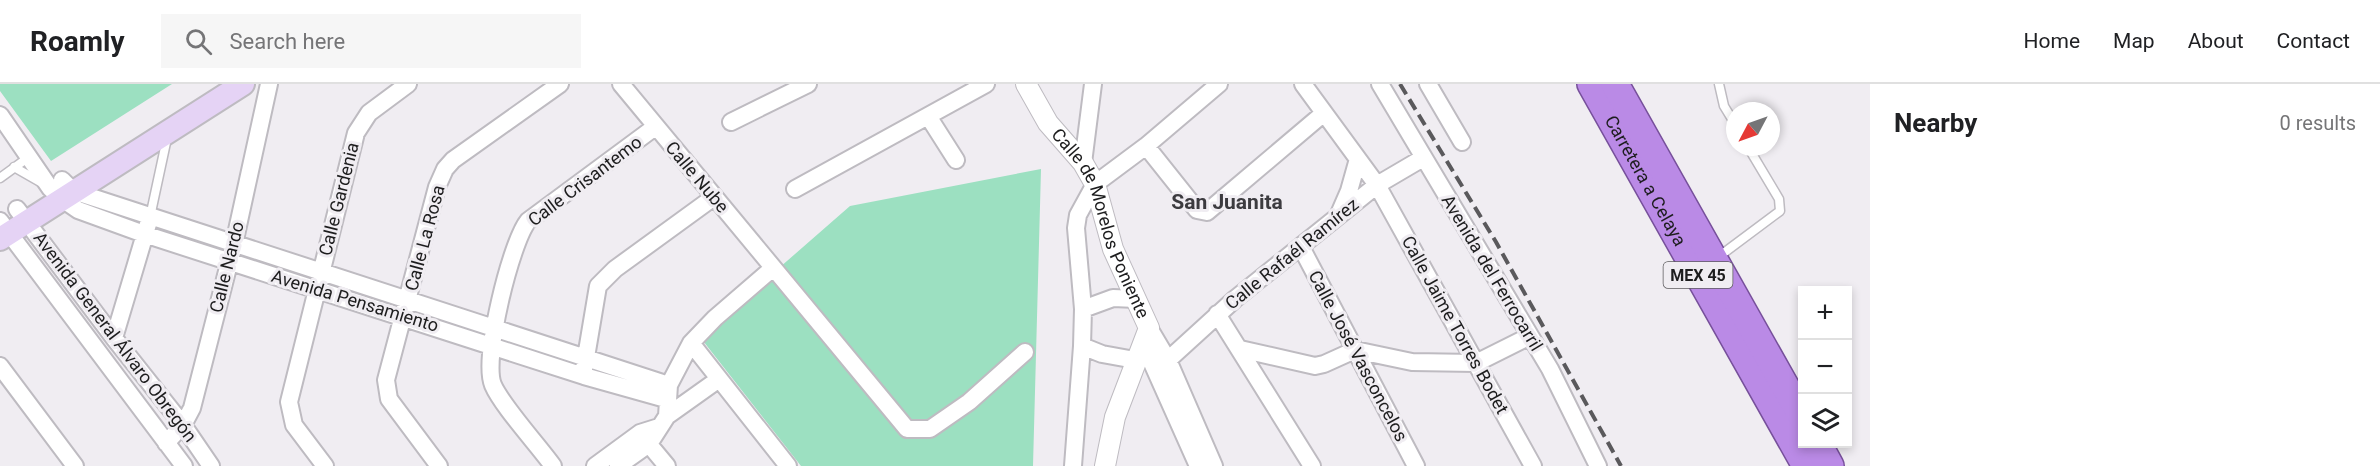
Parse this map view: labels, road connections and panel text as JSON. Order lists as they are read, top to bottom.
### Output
{
  "streets": {
    "highway": ["Carretera a Celaya", "MEX 45"],
    "street": [
      "Calle Nube",
      "Calle Crisantemo",
      "Calle Gardenia",
      "Calle de Morelos Poniente",
      "Calle La Rosa",
      "Calle Rafaél Ramírez",
      "Calle Nardo",
      "Avenida del Ferrocarril",
      "Avenida Pensamiento",
      "Calle Jaime Torres Bodet",
      "Avenida General Álvaro Obregón",
      "Calle José Vasconcelos"
    ]
  },
  "crossings": [
    ["Calle Nube", "Calle Crisantemo"],
    ["Calle Crisantemo", "Avenida Pensamiento"],
    ["Calle Gardenia", "Avenida Pensamiento"],
    ["Calle de Morelos Poniente", "Calle Rafaél Ramírez"],
    ["Calle La Rosa", "Avenida Pensamiento"],
    ["Calle Rafaél Ramírez", "Avenida del Ferrocarril"],
    ["Calle Rafaél Ramírez", "Calle Jaime Torres Bodet"],
    ["Calle Rafaél Ramírez", "Calle José Vasconcelos"],
    ["Calle Nardo", "Avenida Pensamiento"],
    ["Calle Nardo", "Avenida General Álvaro Obregón"]
  ],
  "districts": ["San Juanita"],
  "north": "bottom left",
  "page": {
    "header": "Roamly",
    "search": "Search here",
    "nav": [
      "Home",
      "Map",
      "About",
      "Contact"
    ],
    "heading": ["Nearby", "0 results"],
    "map_buttons": ["+", "−"]
  }
}
